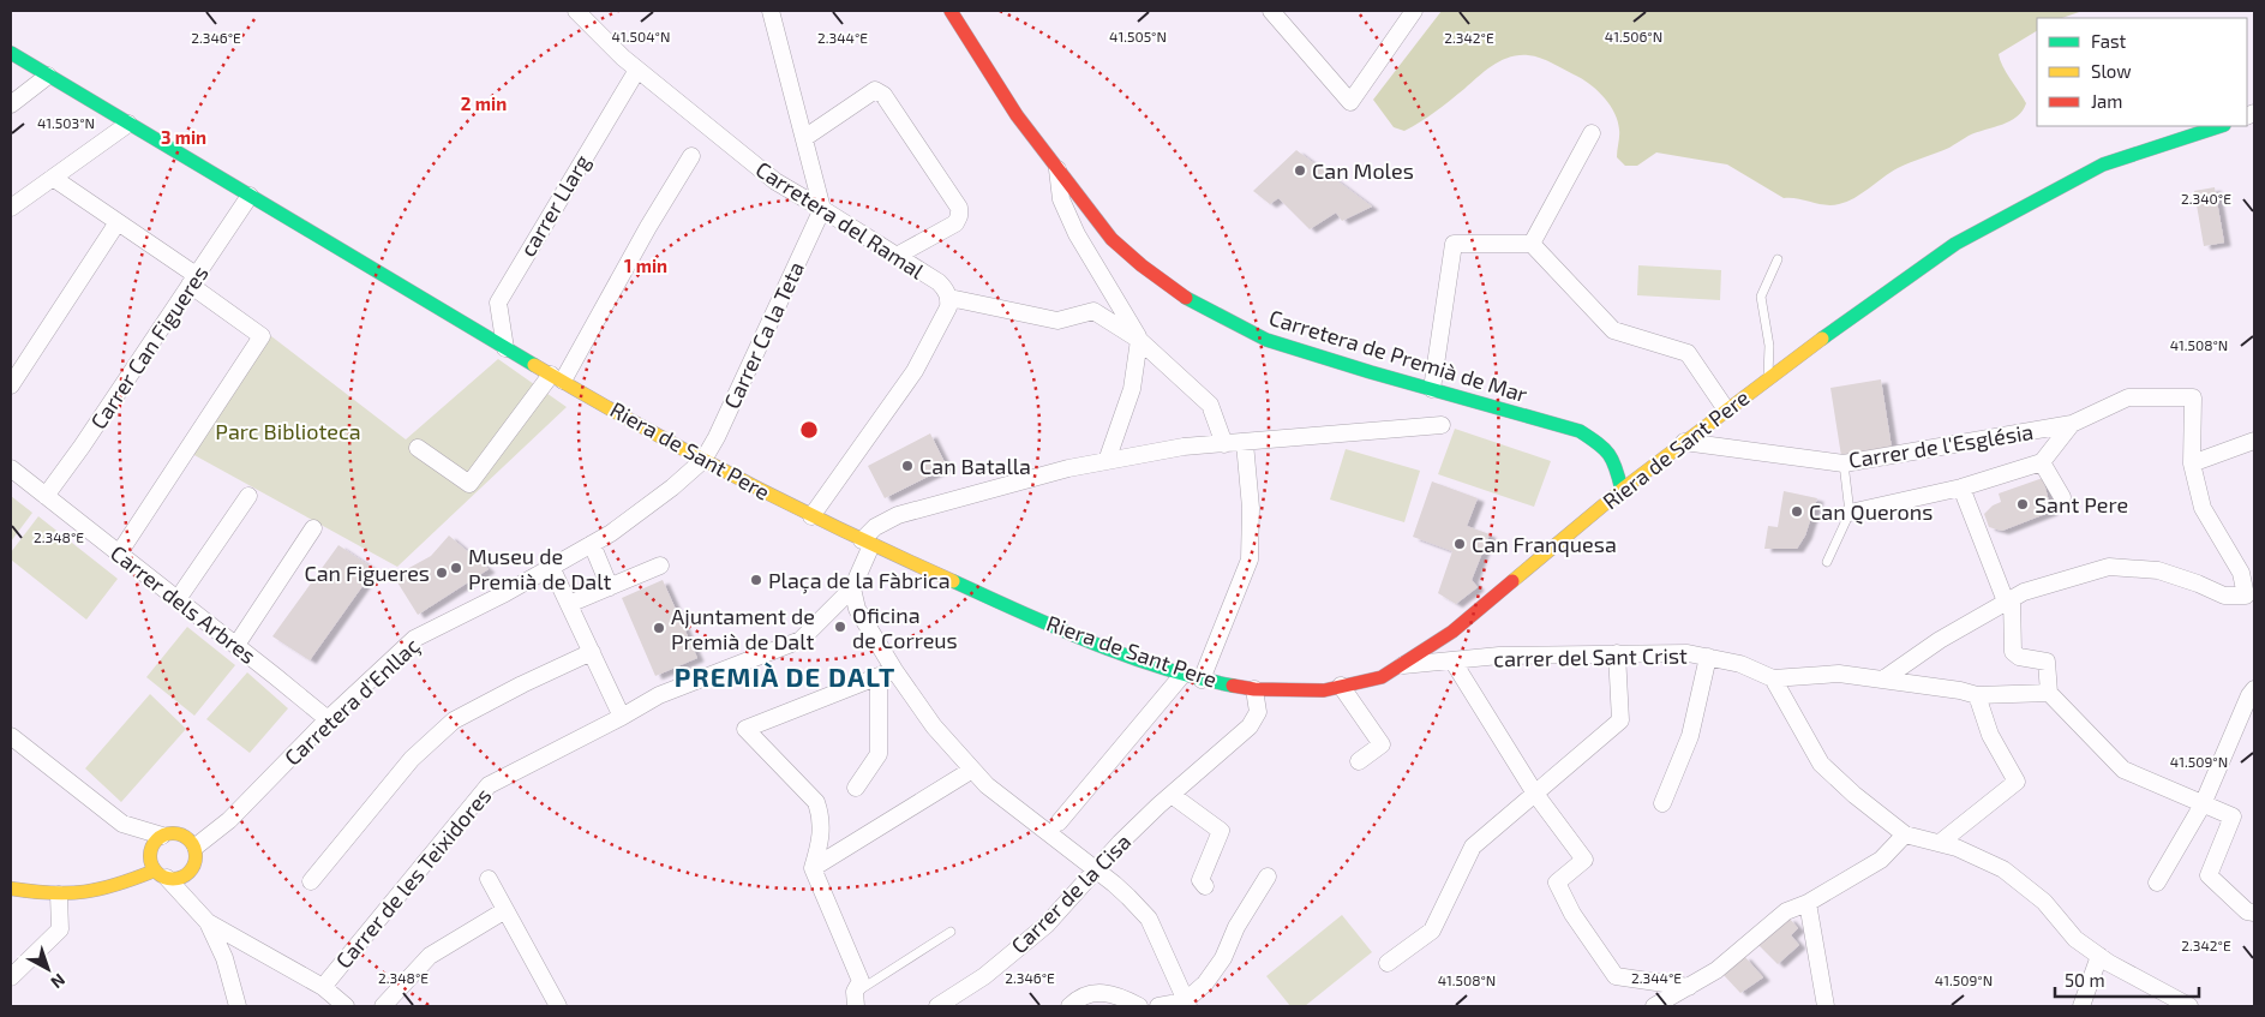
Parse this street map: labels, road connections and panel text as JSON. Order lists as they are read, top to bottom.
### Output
{
  "streets": {
    "street": [
      "carrer Llarg",
      "Carretera del Ramal",
      "Carrer Ca la Teta",
      "Carrer Can Figueres",
      "Carretera de Premià de Mar",
      "Carrer de l'Església",
      "Riera de Sant Pere",
      "Carrer dels Arbres",
      "carrer del Sant Crist",
      "Carretera d'Enllaç",
      "Carrer de les Teixidores",
      "Carrer de la Cisa"
    ]
  },
  "crossings": [
    ["carrer Llarg", "Carretera del Ramal"],
    ["carrer Llarg", "Riera de Sant Pere"],
    ["Carretera del Ramal", "Carrer Ca la Teta"],
    ["Carrer Ca la Teta", "Riera de Sant Pere"],
    ["Carrer Ca la Teta", "Carretera d'Enllaç"],
    ["Carrer Can Figueres", "Riera de Sant Pere"],
    ["Carrer Can Figueres", "Carrer dels Arbres"],
    ["Carretera de Premià de Mar", "Riera de Sant Pere"],
    ["Carrer de l'Església", "Riera de Sant Pere"],
    ["Riera de Sant Pere", "carrer del Sant Crist"],
    ["Riera de Sant Pere", "Carretera d'Enllaç"],
    ["Riera de Sant Pere", "Carrer de la Cisa"],
    ["Carrer dels Arbres", "Carretera d'Enllaç"]
  ],
  "districts": ["PREMIÀ DE DALT"],
  "parks": ["Parc Biblioteca"],
  "places": [
    "Can Moles",
    "Can Batalla",
    "Sant Pere",
    "Can Querons",
    "Can Franquesa",
    "Museu de Premià de Dalt",
    "Can Figueres",
    "Plaça de la Fàbrica",
    "Oficina de Correus",
    "Ajuntament de Premià de Dalt"
  ],
  "legend": ["Fast", "Slow", "Jam"],
  "scale_bar": "50 m",
  "north": "bottom right",
  "coordinates": [
    "41.504°N",
    "41.505°N",
    "41.506°N",
    "2.346°E",
    "2.344°E",
    "2.342°E",
    "41.503°N",
    "2.340°E",
    "41.508°N",
    "2.348°E",
    "41.509°N"
  ],
  "rings": ["2 min", "3 min", "1 min"]
}
